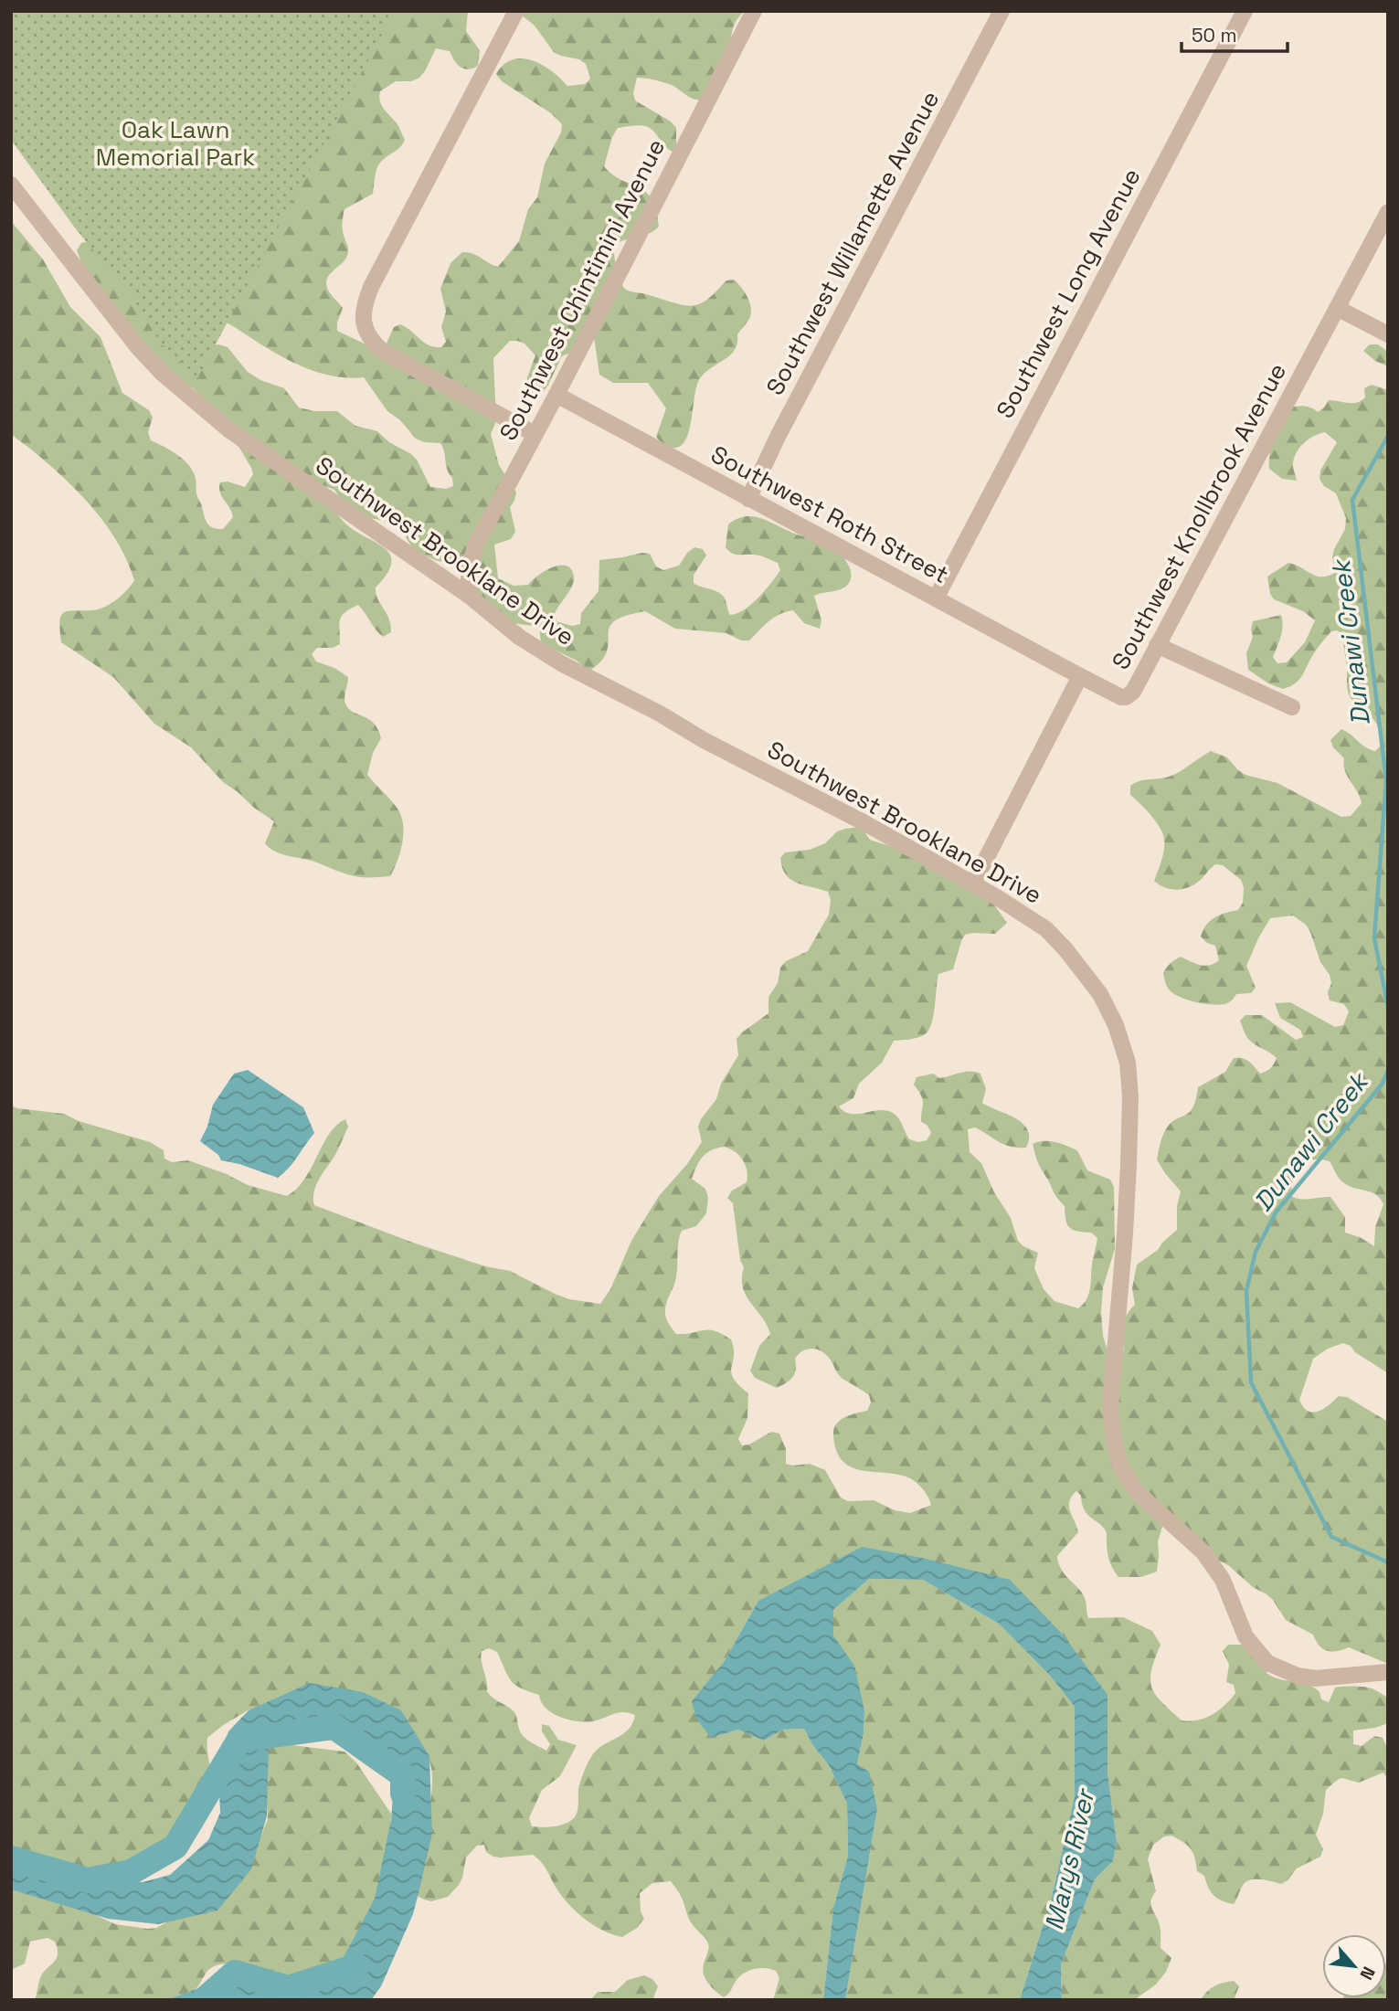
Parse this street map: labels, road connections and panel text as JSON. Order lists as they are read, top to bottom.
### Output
{
  "streets": {
    "street": [
      "Southwest Willamette Avenue",
      "Southwest Chintimini Avenue",
      "Southwest Long Avenue",
      "Southwest Roth Street",
      "Southwest Knollbrook Avenue",
      "Southwest Brooklane Drive"
    ]
  },
  "crossings": [
    ["Southwest Willamette Avenue", "Southwest Roth Street"],
    ["Southwest Chintimini Avenue", "Southwest Roth Street"],
    ["Southwest Chintimini Avenue", "Southwest Brooklane Drive"],
    ["Southwest Long Avenue", "Southwest Roth Street"],
    ["Southwest Roth Street", "Southwest Knollbrook Avenue"],
    ["Southwest Knollbrook Avenue", "Southwest Brooklane Drive"]
  ],
  "water": ["Dunawi Creek", "Marys River"],
  "parks": ["Oak Lawn Memorial Park"],
  "scale_bar": "50 m",
  "north": "bottom right"
}
